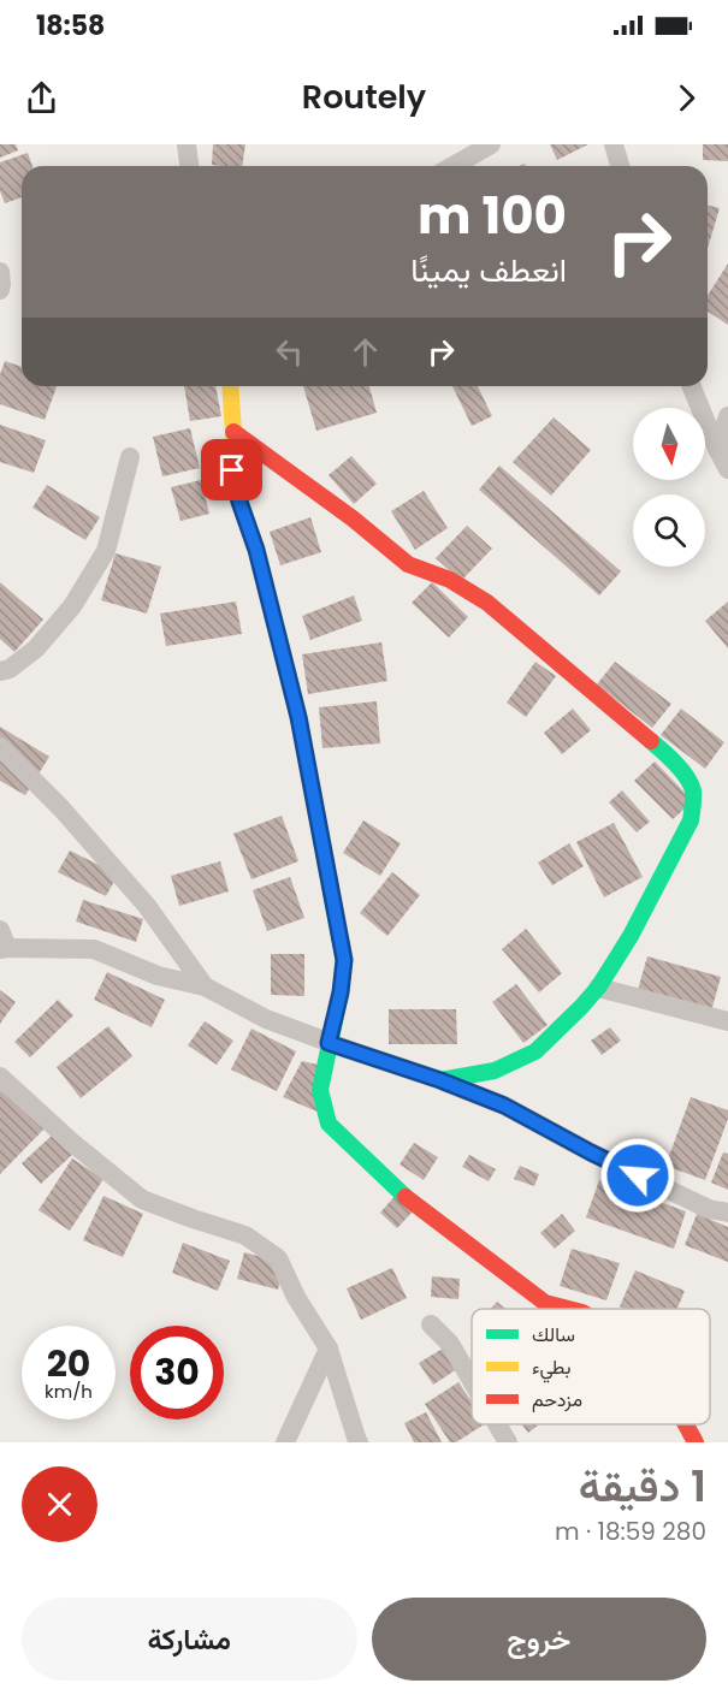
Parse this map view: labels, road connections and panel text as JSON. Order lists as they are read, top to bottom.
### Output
{
  "legend": ["سالك", "بطيء", "مزدحم"],
  "north": "bottom",
  "page": {
    "status": "18:58",
    "header": "Routely",
    "turn": ["100 m", "انعطف يمينًا"],
    "speed": "20 km/h",
    "limit": "30",
    "heading": ["1 دقيقة", "280 m · 18:59"],
    "buttons": ["خروج", "مشاركة"]
  }
}
